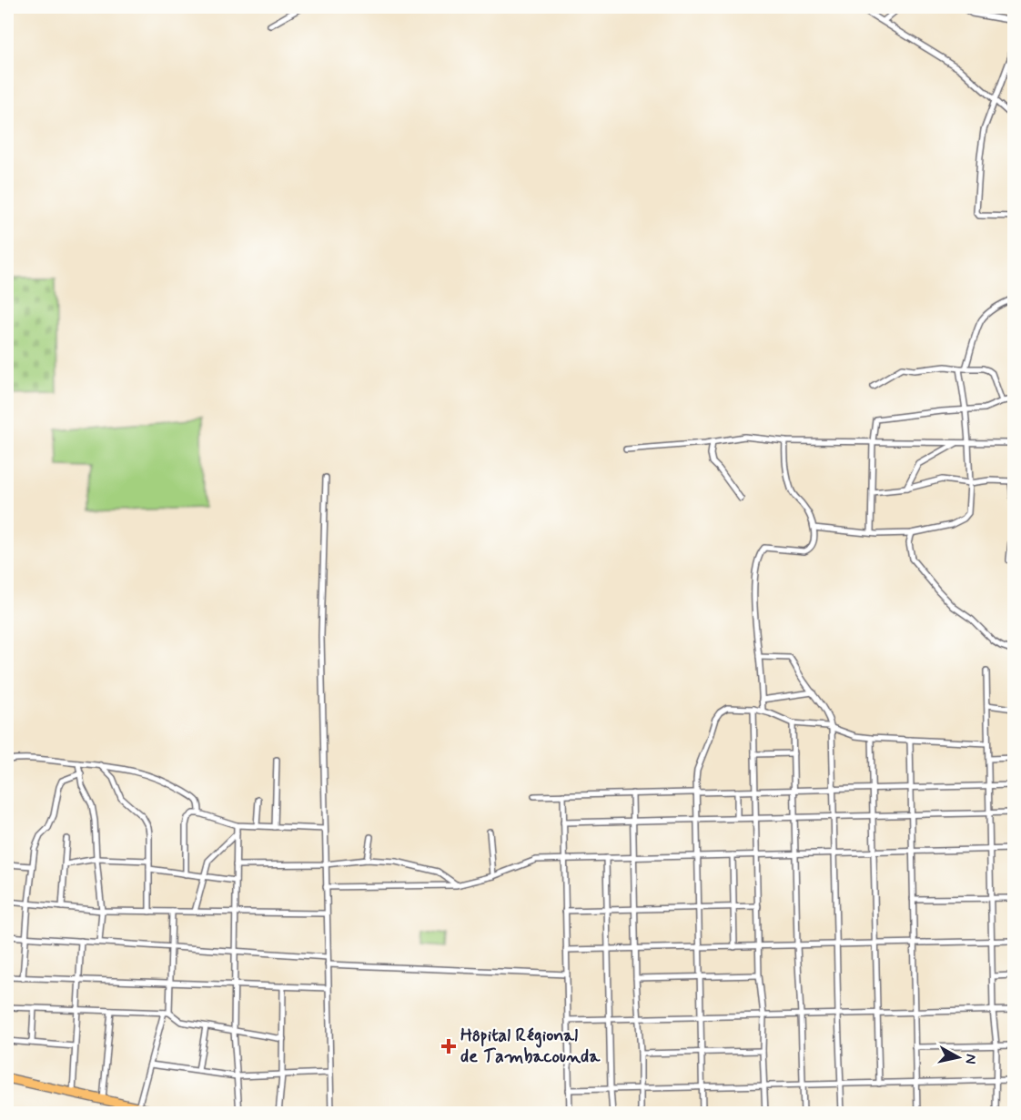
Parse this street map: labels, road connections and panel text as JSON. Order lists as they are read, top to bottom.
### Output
{
  "places": {
    "health": ["Hôpital Régional de Tambacounda"]
  },
  "north": "right"
}
